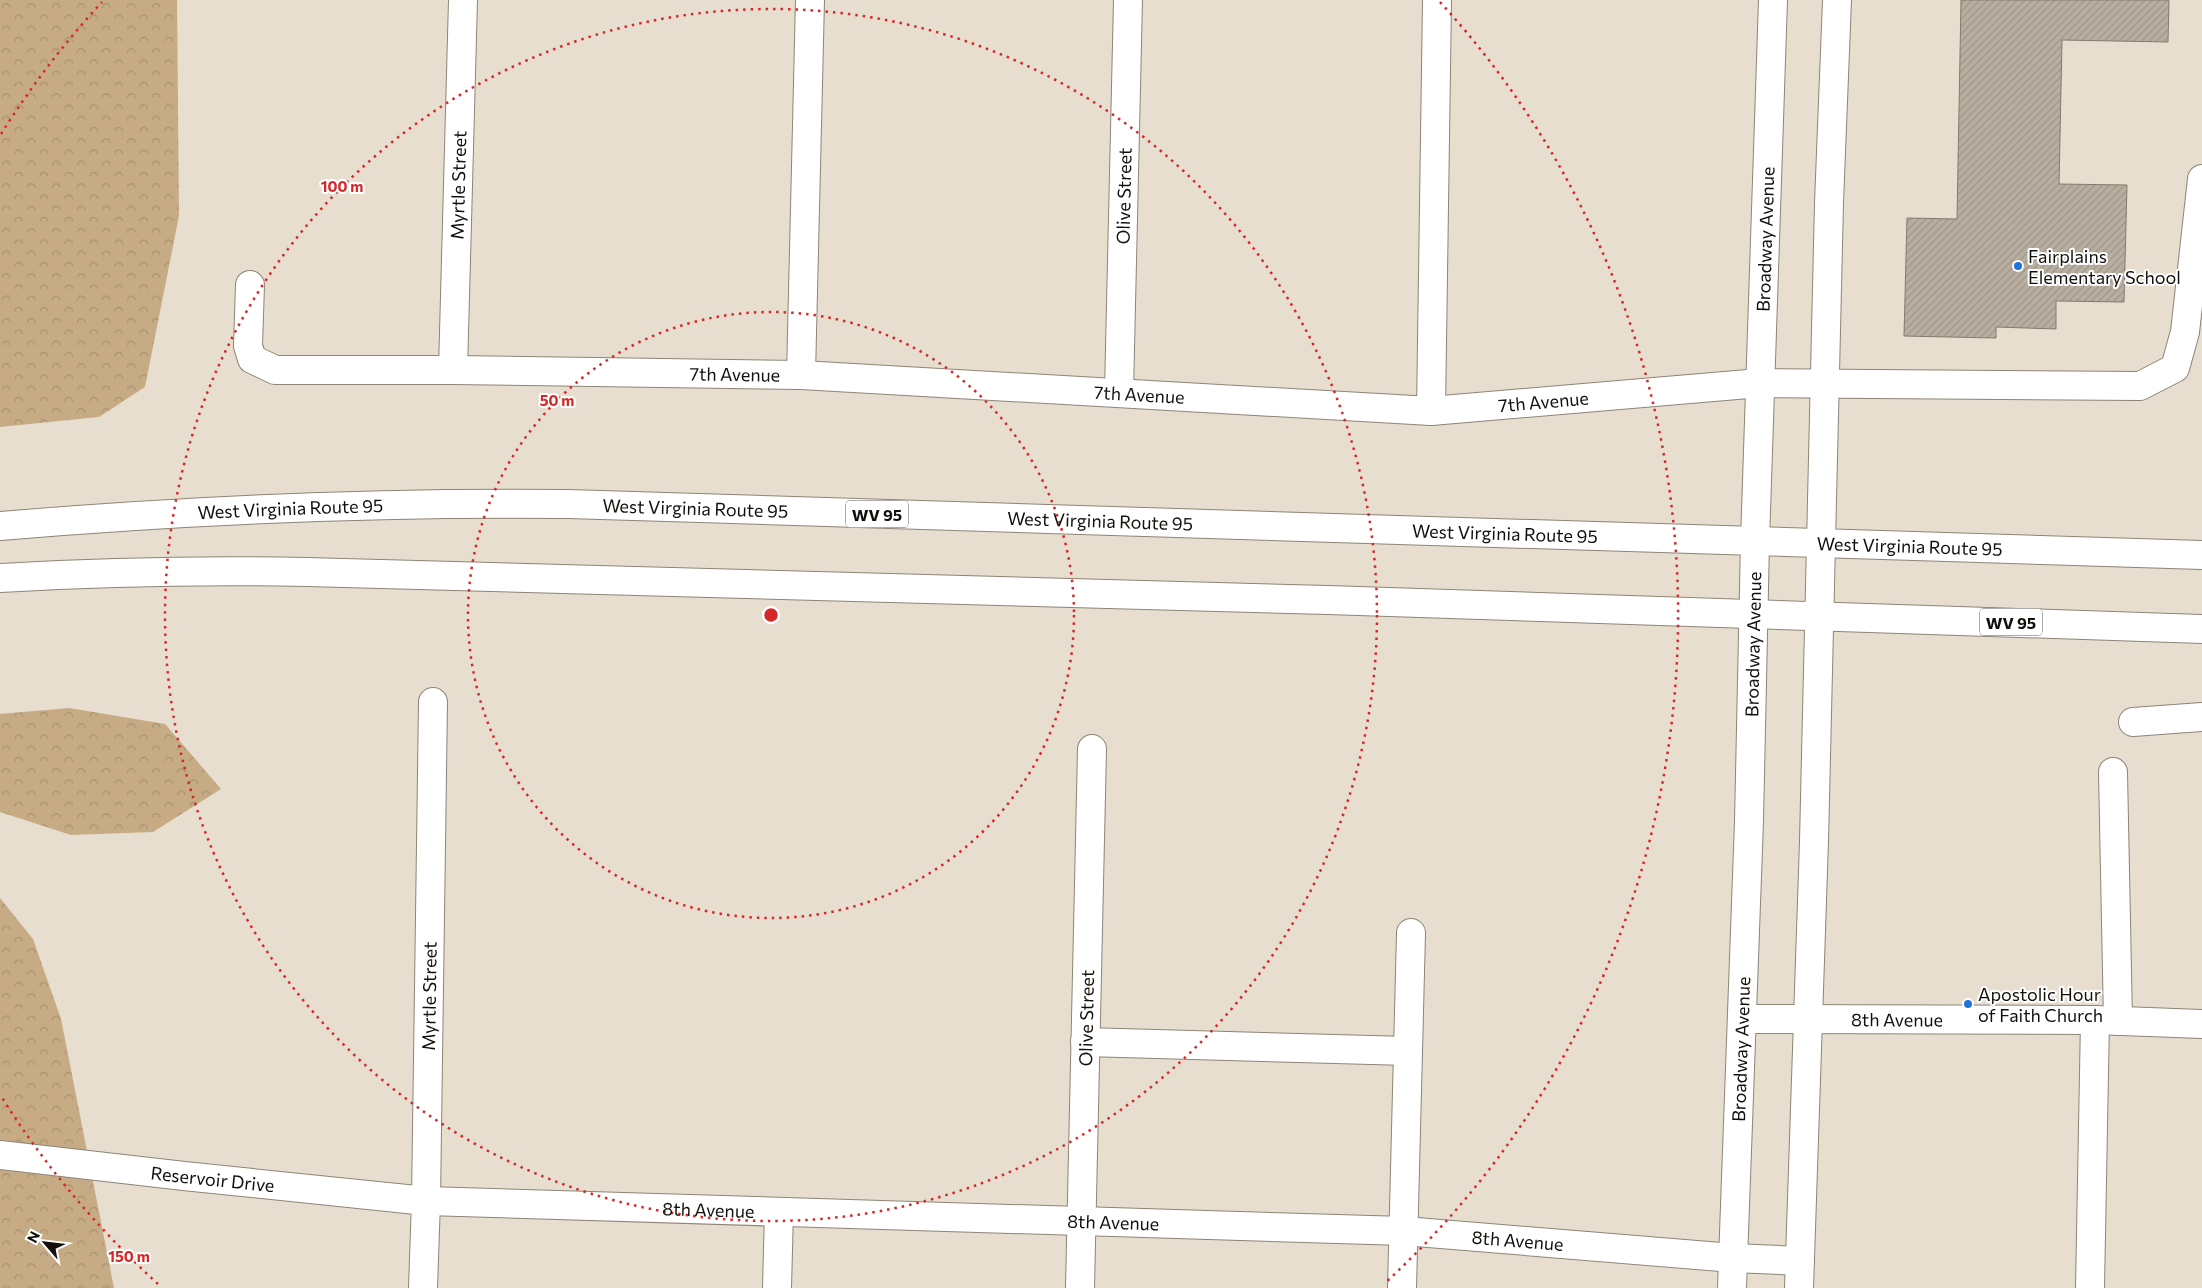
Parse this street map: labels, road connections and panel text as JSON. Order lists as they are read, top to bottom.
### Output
{
  "streets": {
    "street": [
      "Myrtle Street",
      "Olive Street",
      "Broadway Avenue",
      "7th Avenue",
      "West Virginia Route 95",
      "WV 95",
      "8th Avenue",
      "Reservoir Drive"
    ]
  },
  "crossings": [
    ["Myrtle Street", "7th Avenue"],
    ["Myrtle Street", "8th Avenue"],
    ["Myrtle Street", "Reservoir Drive"],
    ["Olive Street", "7th Avenue"],
    ["Olive Street", "8th Avenue"],
    ["Broadway Avenue", "7th Avenue"],
    ["Broadway Avenue", "West Virginia Route 95"],
    ["Broadway Avenue", "WV 95"],
    ["Broadway Avenue", "8th Avenue"],
    ["8th Avenue", "Reservoir Drive"]
  ],
  "places": ["Fairplains Elementary School", "Apostolic Hour of Faith Church"],
  "north": "top left",
  "rings": ["100 m", "50 m", "150 m"]
}
